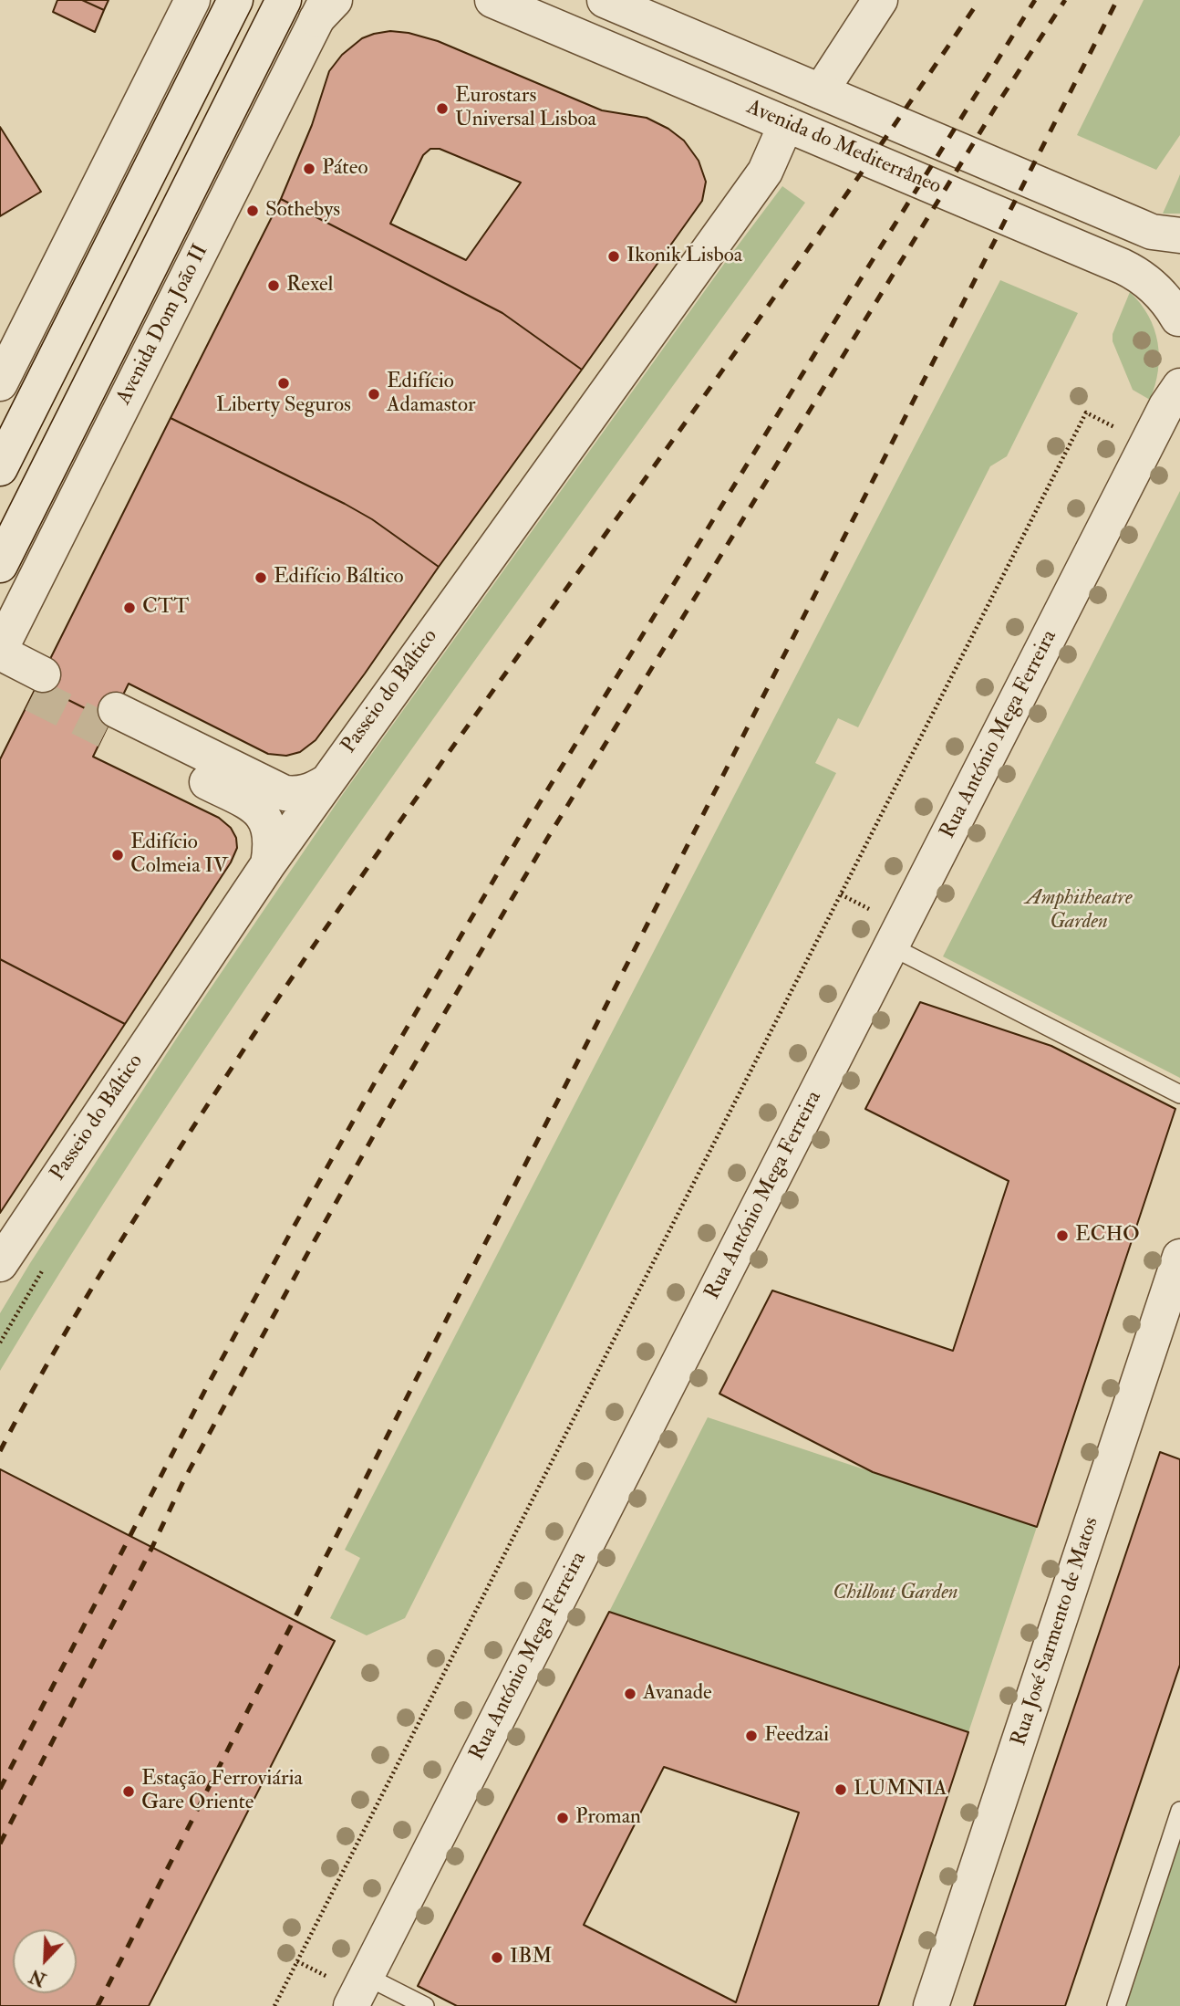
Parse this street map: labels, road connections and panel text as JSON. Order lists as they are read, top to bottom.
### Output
{
  "streets": {
    "street": [
      "Avenida do Mediterrâneo",
      "Avenida Dom João II",
      "Passeio do Báltico",
      "Rua António Mega Ferreira",
      "Rua José Sarmento de Matos"
    ]
  },
  "crossings": [
    ["Avenida do Mediterrâneo", "Passeio do Báltico"]
  ],
  "parks": ["Amphitheatre Garden", "Chillout Garden"],
  "places": [
    "Eurostars Universal Lisboa",
    "Páteo",
    "Sothebys",
    "Ikonik Lisboa",
    "Rexel",
    "Liberty Seguros",
    "Edifício Adamastor",
    "Edifício Báltico",
    "CTT",
    "Edifício Colmeia IV",
    "ECHO",
    "Avanade",
    "Feedzai",
    "LUMNIA",
    "Estação Ferroviária Gare Oriente",
    "Proman",
    "IBM"
  ],
  "north": "bottom left"
}
